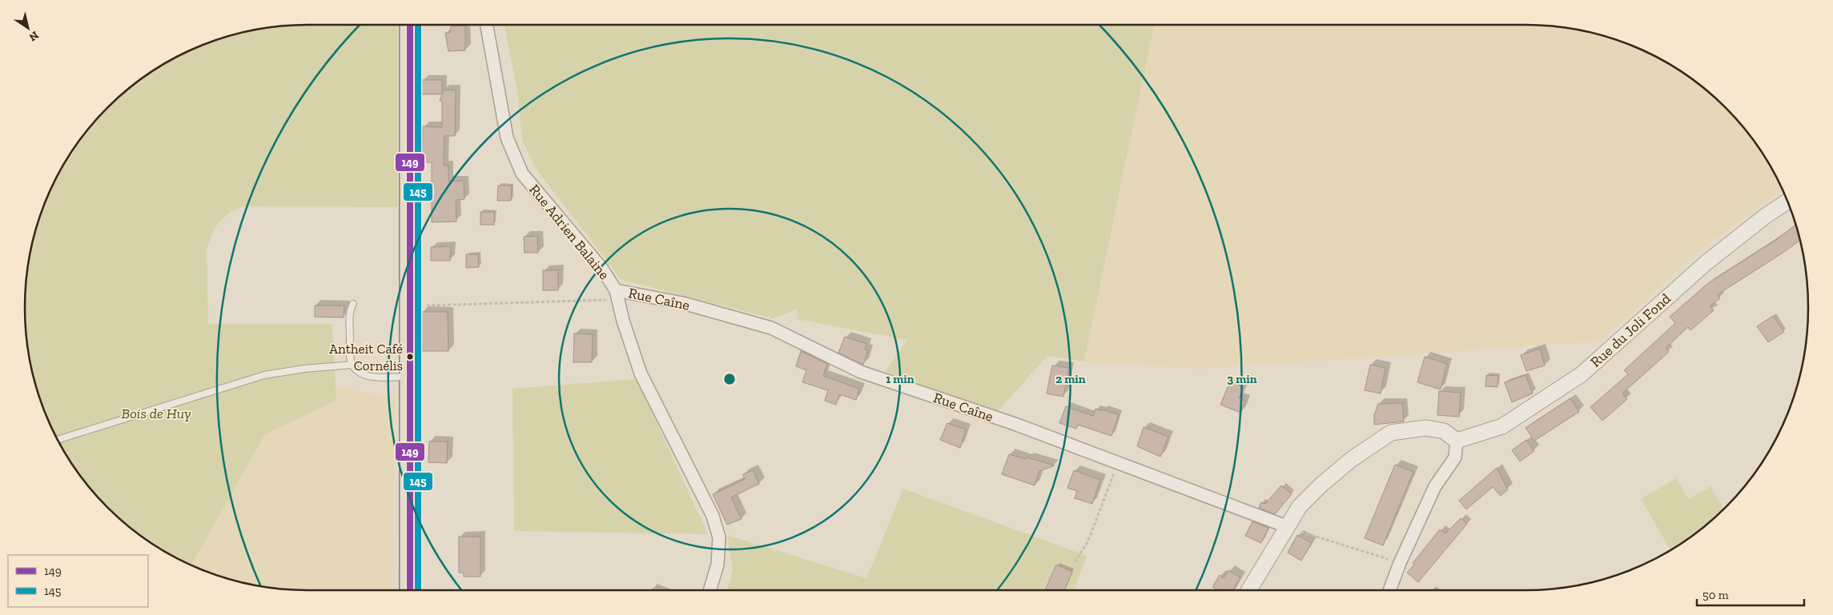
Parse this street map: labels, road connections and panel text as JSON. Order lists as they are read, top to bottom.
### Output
{
  "streets": {
    "street": ["Rue Adrien Balaine", "Rue Caîne", "Rue du Joli Fond"]
  },
  "crossings": [
    ["Rue Adrien Balaine", "Rue Caîne"]
  ],
  "parks": ["Bois de Huy"],
  "places": ["Antheit Café Cornélis"],
  "lines": ["transit line 149", "transit line 145"],
  "legend": ["149", "145"],
  "scale_bar": "50 m",
  "north": "bottom right",
  "rings": ["1 min", "2 min", "3 min"]
}
